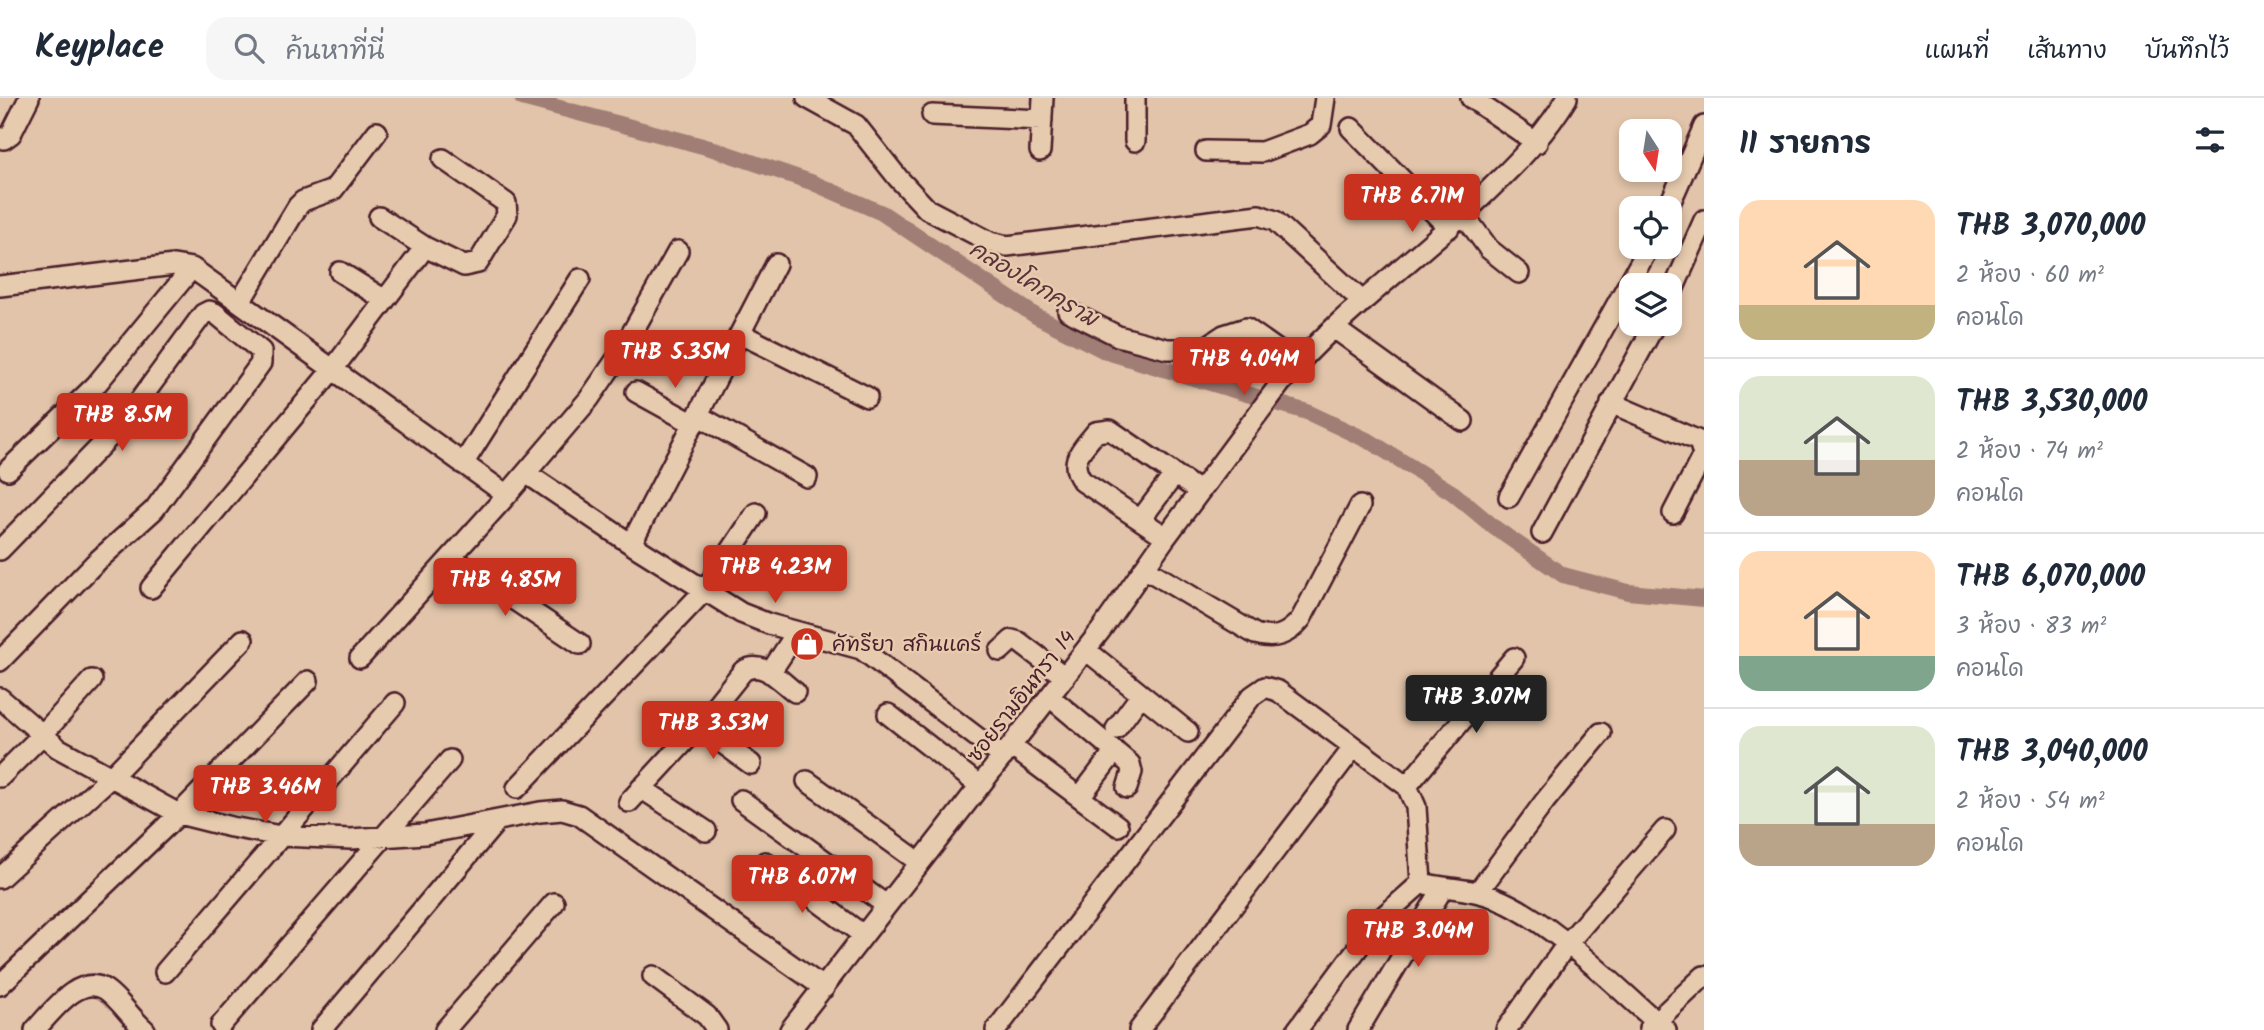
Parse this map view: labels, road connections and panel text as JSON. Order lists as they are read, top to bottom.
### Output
{
  "streets": {
    "street": ["ซอยรามอินทรา 14"]
  },
  "water": ["คลองโคกคราม"],
  "places": {
    "shop": ["คัทรียา สกินแคร์"]
  },
  "north": "bottom",
  "page": {
    "header": "Keyplace",
    "search": "ค้นหาที่นี่",
    "nav": ["แผนที่", "เส้นทาง", "บันทึกไว้"],
    "heading": "11 รายการ",
    "price": [
      "THB 6.71M",
      "THB 5.35M",
      "THB 4.04M",
      "THB 8.5M",
      "THB 4.23M",
      "THB 4.85M",
      "THB 3.07M",
      "THB 3.53M",
      "THB 3.46M",
      "THB 6.07M",
      "THB 3.04M"
    ],
    "list": [
      {
        "name": "THB 3,070,000",
        "note": "2 ห้อง · 60 m² · คอนโด"
      },
      {
        "name": "THB 3,530,000",
        "note": "2 ห้อง · 74 m² · คอนโด"
      },
      {
        "name": "THB 6,070,000",
        "note": "3 ห้อง · 83 m² · คอนโด"
      },
      {
        "name": "THB 3,040,000",
        "note": "2 ห้อง · 54 m² · คอนโด"
      }
    ]
  }
}
